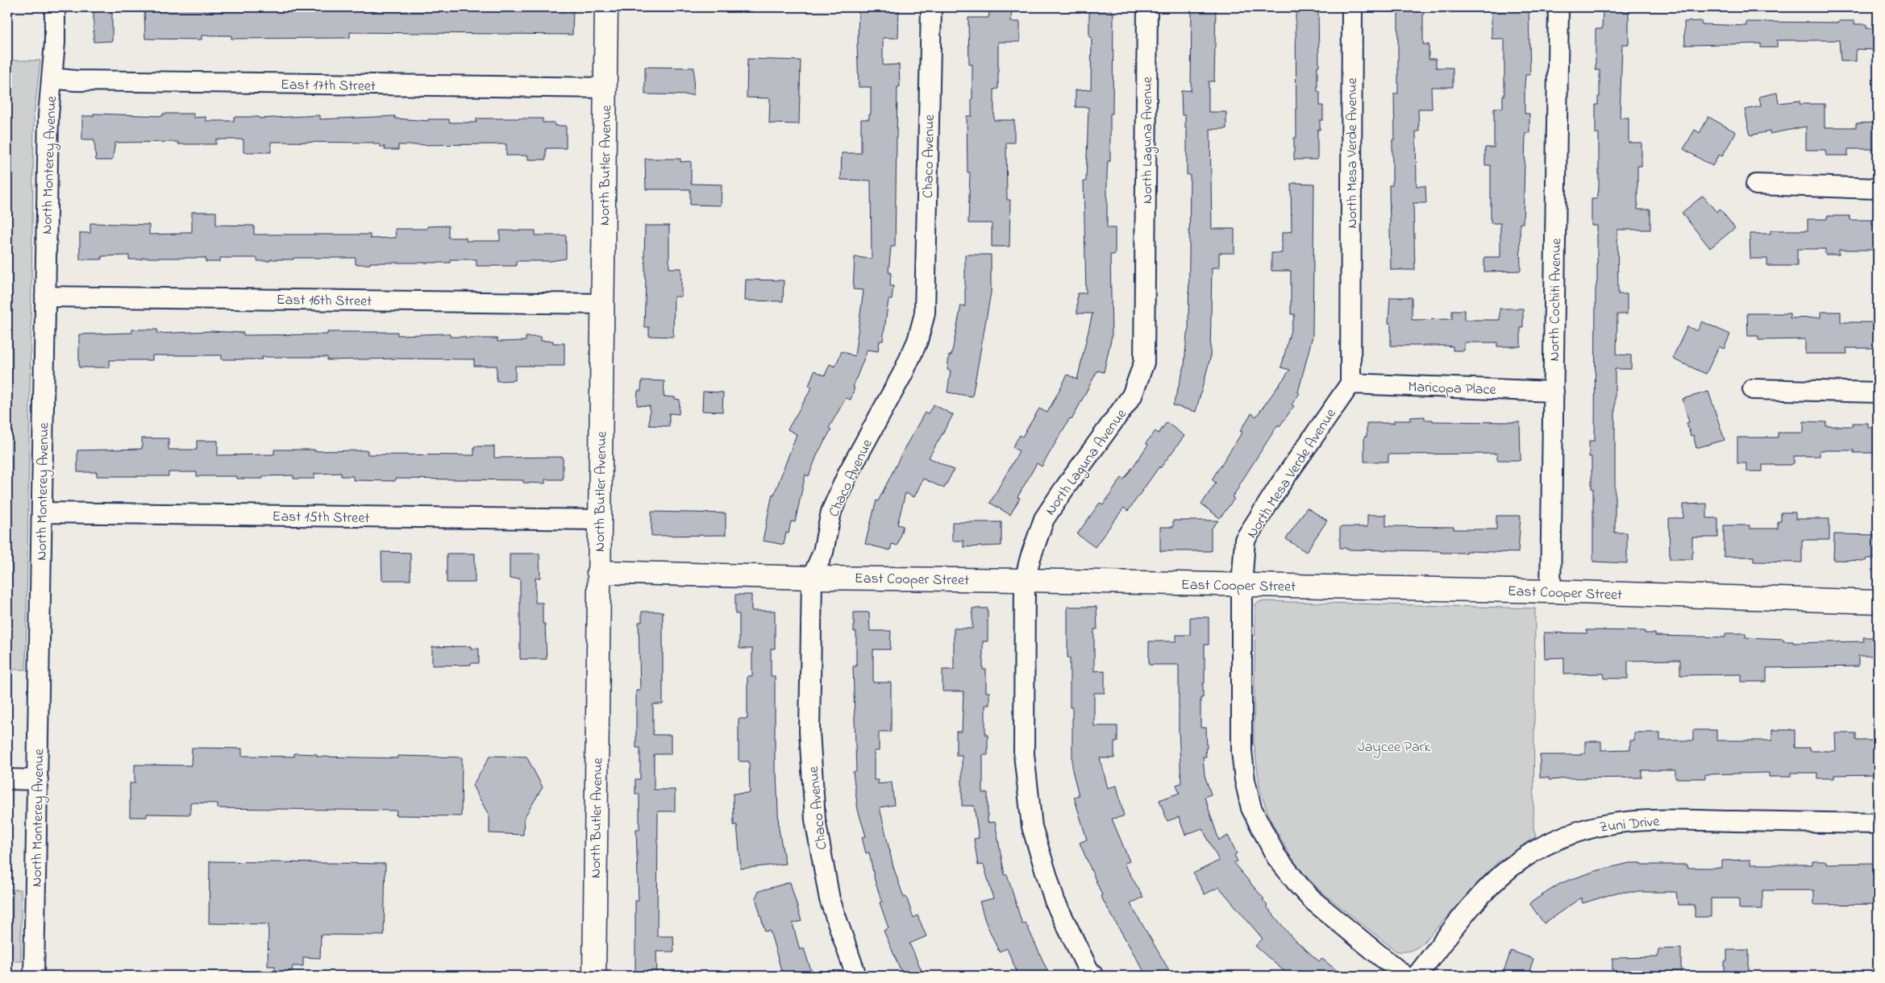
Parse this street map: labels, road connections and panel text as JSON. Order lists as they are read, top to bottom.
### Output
{
  "streets": {
    "street": [
      "East 17th Street",
      "North Laguna Avenue",
      "North Mesa Verde Avenue",
      "Chaco Avenue",
      "North Monterey Avenue",
      "North Butler Avenue",
      "East 16th Street",
      "North Cochiti Avenue",
      "Maricopa Place",
      "East 15th Street",
      "East Cooper Street",
      "Zuni Drive"
    ]
  },
  "crossings": [
    ["East 17th Street", "North Monterey Avenue"],
    ["East 17th Street", "North Butler Avenue"],
    ["North Laguna Avenue", "East Cooper Street"],
    ["North Mesa Verde Avenue", "Maricopa Place"],
    ["North Mesa Verde Avenue", "East Cooper Street"],
    ["Chaco Avenue", "East Cooper Street"],
    ["North Monterey Avenue", "East 16th Street"],
    ["North Monterey Avenue", "East 15th Street"],
    ["North Butler Avenue", "East 16th Street"],
    ["North Butler Avenue", "East 15th Street"],
    ["North Butler Avenue", "East Cooper Street"],
    ["North Cochiti Avenue", "Maricopa Place"],
    ["North Cochiti Avenue", "East Cooper Street"]
  ],
  "parks": ["Jaycee Park"]
}
